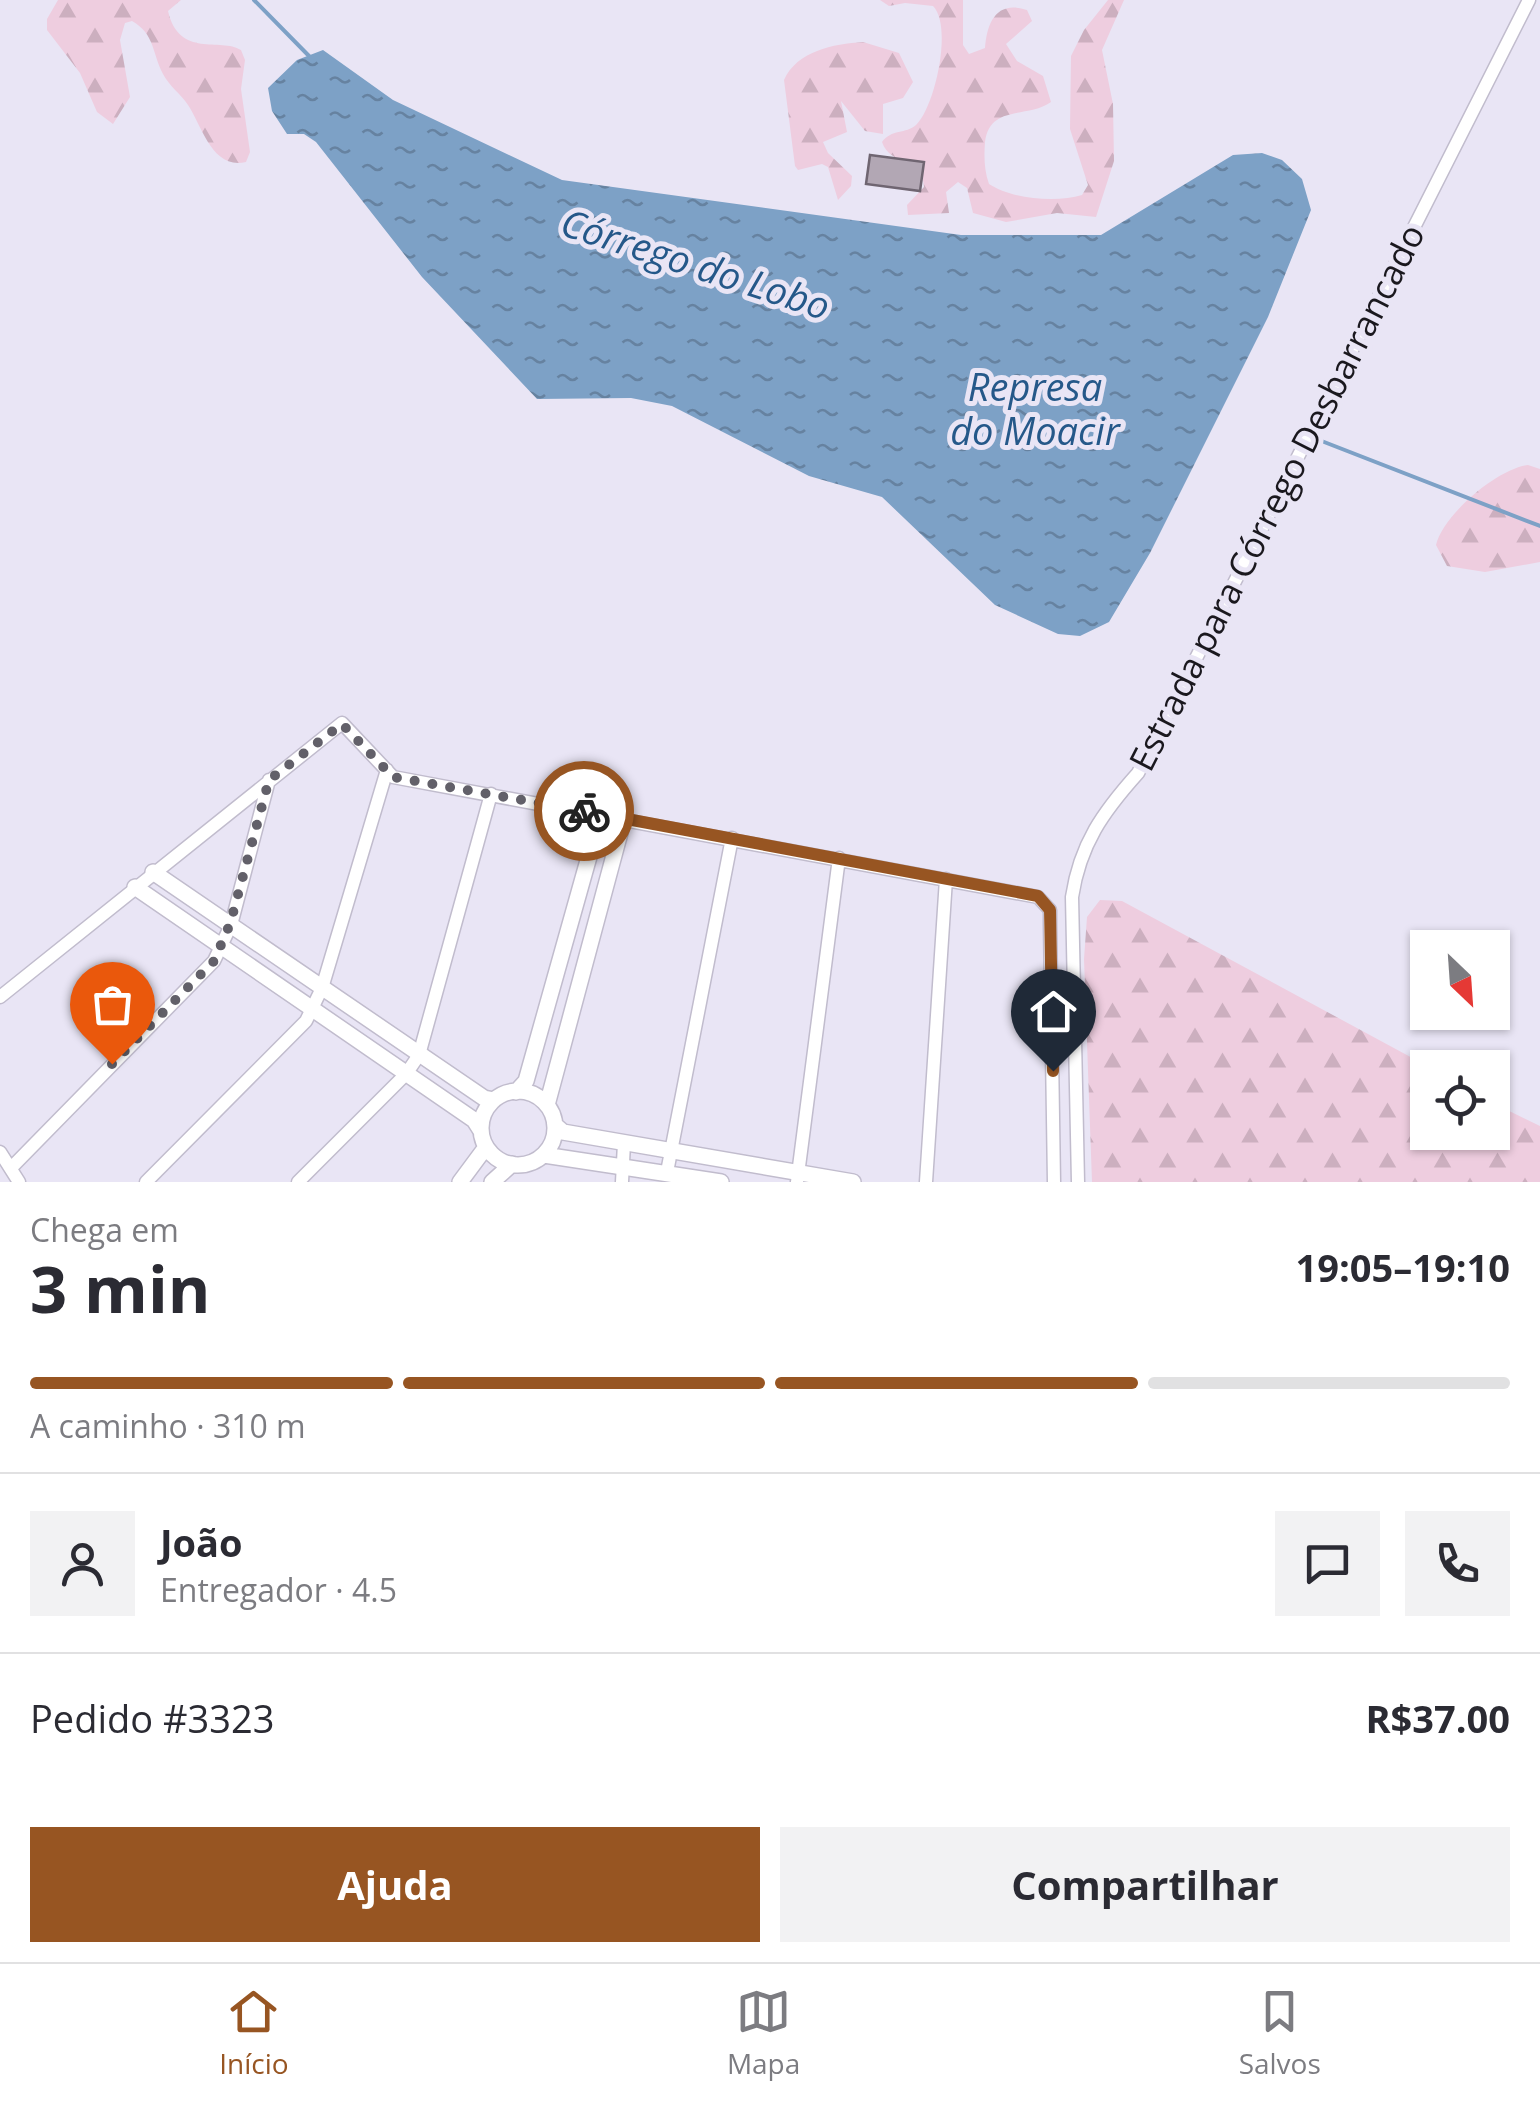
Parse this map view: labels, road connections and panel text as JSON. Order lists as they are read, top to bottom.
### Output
{
  "streets": {
    "street": ["Estrada para Córrego Desbarrancado"]
  },
  "water": ["Córrego do Lobo", "Represa do Moacir"],
  "north": "bottom right",
  "page": {
    "heading": ["3 min", "Chega em", "19:05–19:10"],
    "panel": [
      "João",
      "Entregador · 4.5",
      "Pedido #3323",
      "R$37.00"
    ],
    "bar": "A caminho · 310 m",
    "buttons": ["Ajuda", "Compartilhar"],
    "tabs": ["Início", "Mapa", "Salvos"]
  }
}
